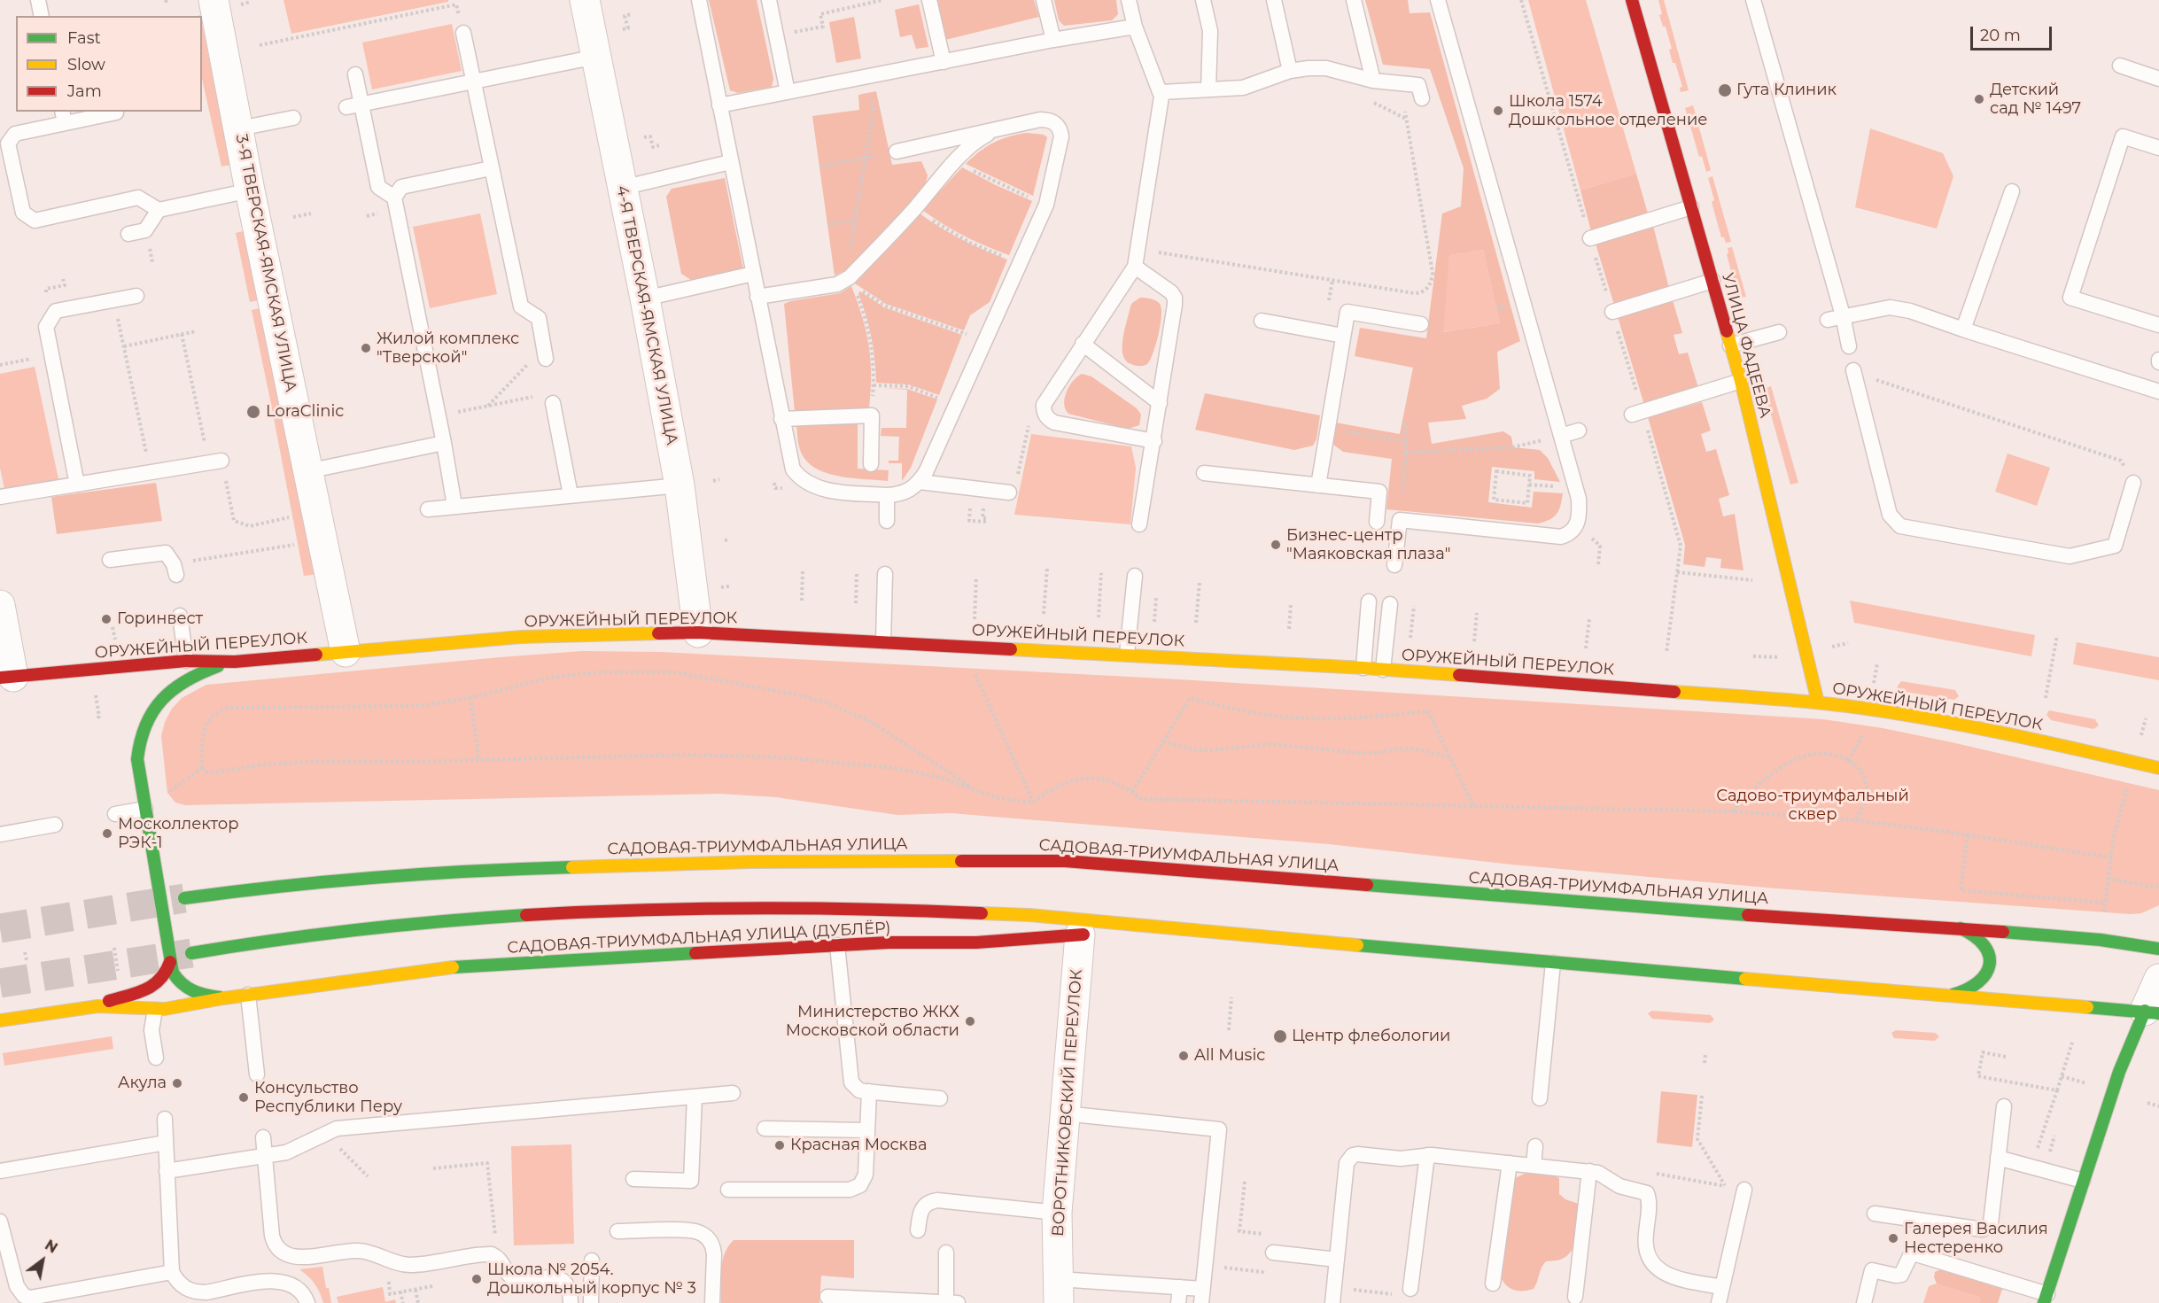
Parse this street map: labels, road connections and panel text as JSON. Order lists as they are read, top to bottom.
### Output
{
  "streets": {
    "main road": [
      "УЛИЦА ФАДЕЕВА",
      "ОРУЖЕЙНЫЙ ПЕРЕУЛОК",
      "САДОВАЯ-ТРИУМФАЛЬНАЯ УЛИЦА",
      "САДОВАЯ-ТРИУМФАЛЬНАЯ УЛИЦА (ДУБЛЁР)"
    ],
    "street": ["3-Я ТВЕРСКАЯ-ЯМСКАЯ УЛИЦА", "4-Я ТВЕРСКАЯ-ЯМСКАЯ УЛИЦА", "ВОРОТНИКОВСКИЙ ПЕРЕУЛОК"]
  },
  "crossings": [
    ["3-Я ТВЕРСКАЯ-ЯМСКАЯ УЛИЦА", "ОРУЖЕЙНЫЙ ПЕРЕУЛОК"],
    ["4-Я ТВЕРСКАЯ-ЯМСКАЯ УЛИЦА", "ОРУЖЕЙНЫЙ ПЕРЕУЛОК"],
    ["УЛИЦА ФАДЕЕВА", "ОРУЖЕЙНЫЙ ПЕРЕУЛОК"],
    ["САДОВАЯ-ТРИУМФАЛЬНАЯ УЛИЦА (ДУБЛЁР)", "ВОРОТНИКОВСКИЙ ПЕРЕУЛОК"]
  ],
  "parks": ["Садово-триумфальный сквер"],
  "places": [
    "Гута Клиник",
    "Детский сад № 1497",
    "Школа 1574 Дошкольное отделение",
    "Жилой комплекс \"Тверской\"",
    "LoraClinic",
    "Бизнес-центр \"Маяковская плаза\"",
    "Горинвест",
    "Москоллектор РЭК-1",
    "Министерство ЖКХ Московской области",
    "Центр флебологии",
    "All Music",
    "Акула",
    "Консульство Республики Перу",
    "Красная Москва",
    "Галерея Василия Нестеренко",
    "Школа № 2054. Дошкольный корпус № 3"
  ],
  "legend": ["Fast", "Slow", "Jam"],
  "scale_bar": "20 m",
  "north": "top right"
}
